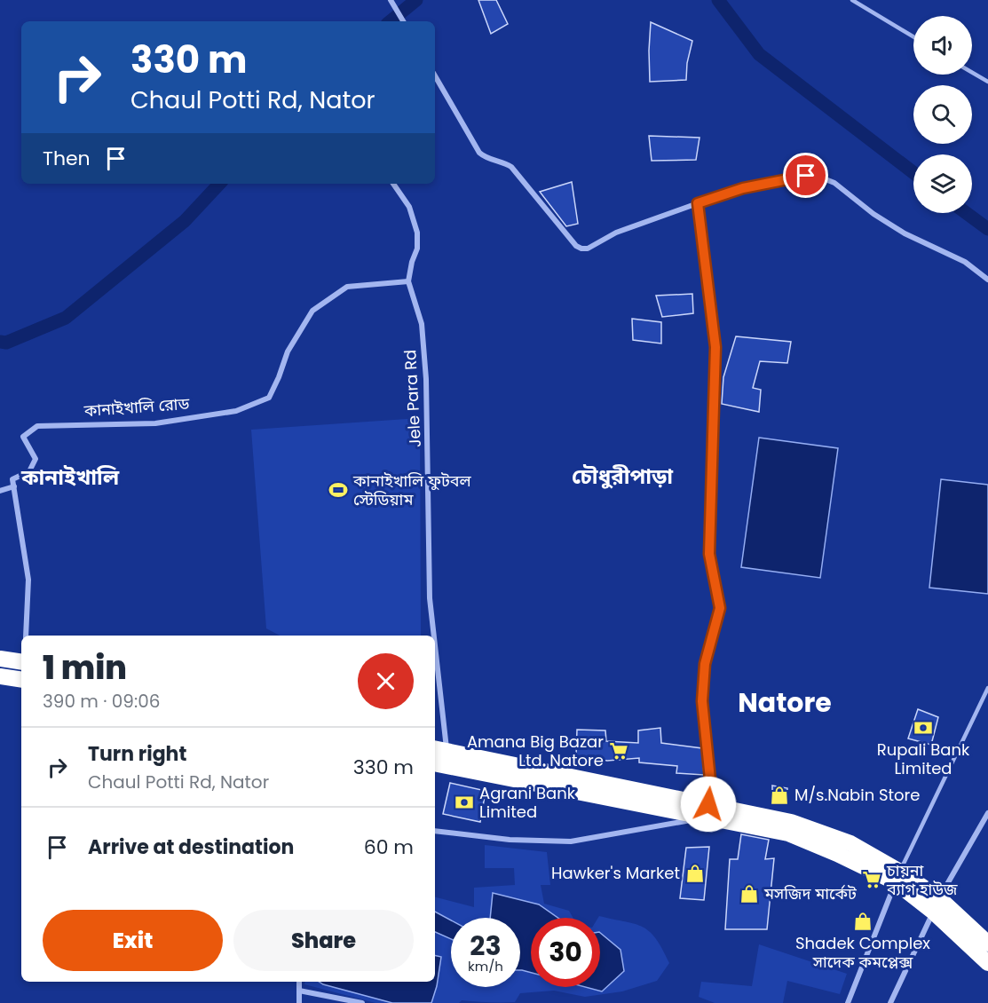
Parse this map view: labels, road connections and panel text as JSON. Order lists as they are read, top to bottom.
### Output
{
  "streets": {
    "street": ["Jele Para Rd", "কানাইখালি রোড"]
  },
  "crossings": [
    ["Jele Para Rd", "কানাইখালি রোড"]
  ],
  "districts": ["চৌধুরীপাড়া", "কানাইখালি", "Natore"],
  "places": {
    "sports": ["কানাইখালি ফুটবল স্টেডিয়াম"],
    "bank": ["Rupali Bank Limited", "Agrani Bank Limited"],
    "supermarket": ["Amana Big Bazar Ltd. Natore", "চায়না ব্যাগ হাউজ"],
    "shop": [
      "M/s.Nabin Store",
      "Hawker's Market",
      "মসজিদ মার্কেট",
      "Shadek Complex সাদেক কমপ্লেক্স"
    ]
  },
  "page": {
    "turn": ["330 m", "Chaul Potti Rd, Nator"],
    "then": "Then",
    "heading": ["1 min", "390 m · 09:06"],
    "list": [
      {
        "name": "Turn right",
        "note": "Chaul Potti Rd, Nator",
        "value": "330 m"
      },
      {
        "name": "Arrive at destination",
        "value": "60 m"
      }
    ],
    "buttons": ["Exit", "Share"],
    "speed": "23 km/h",
    "limit": "30"
  }
}
